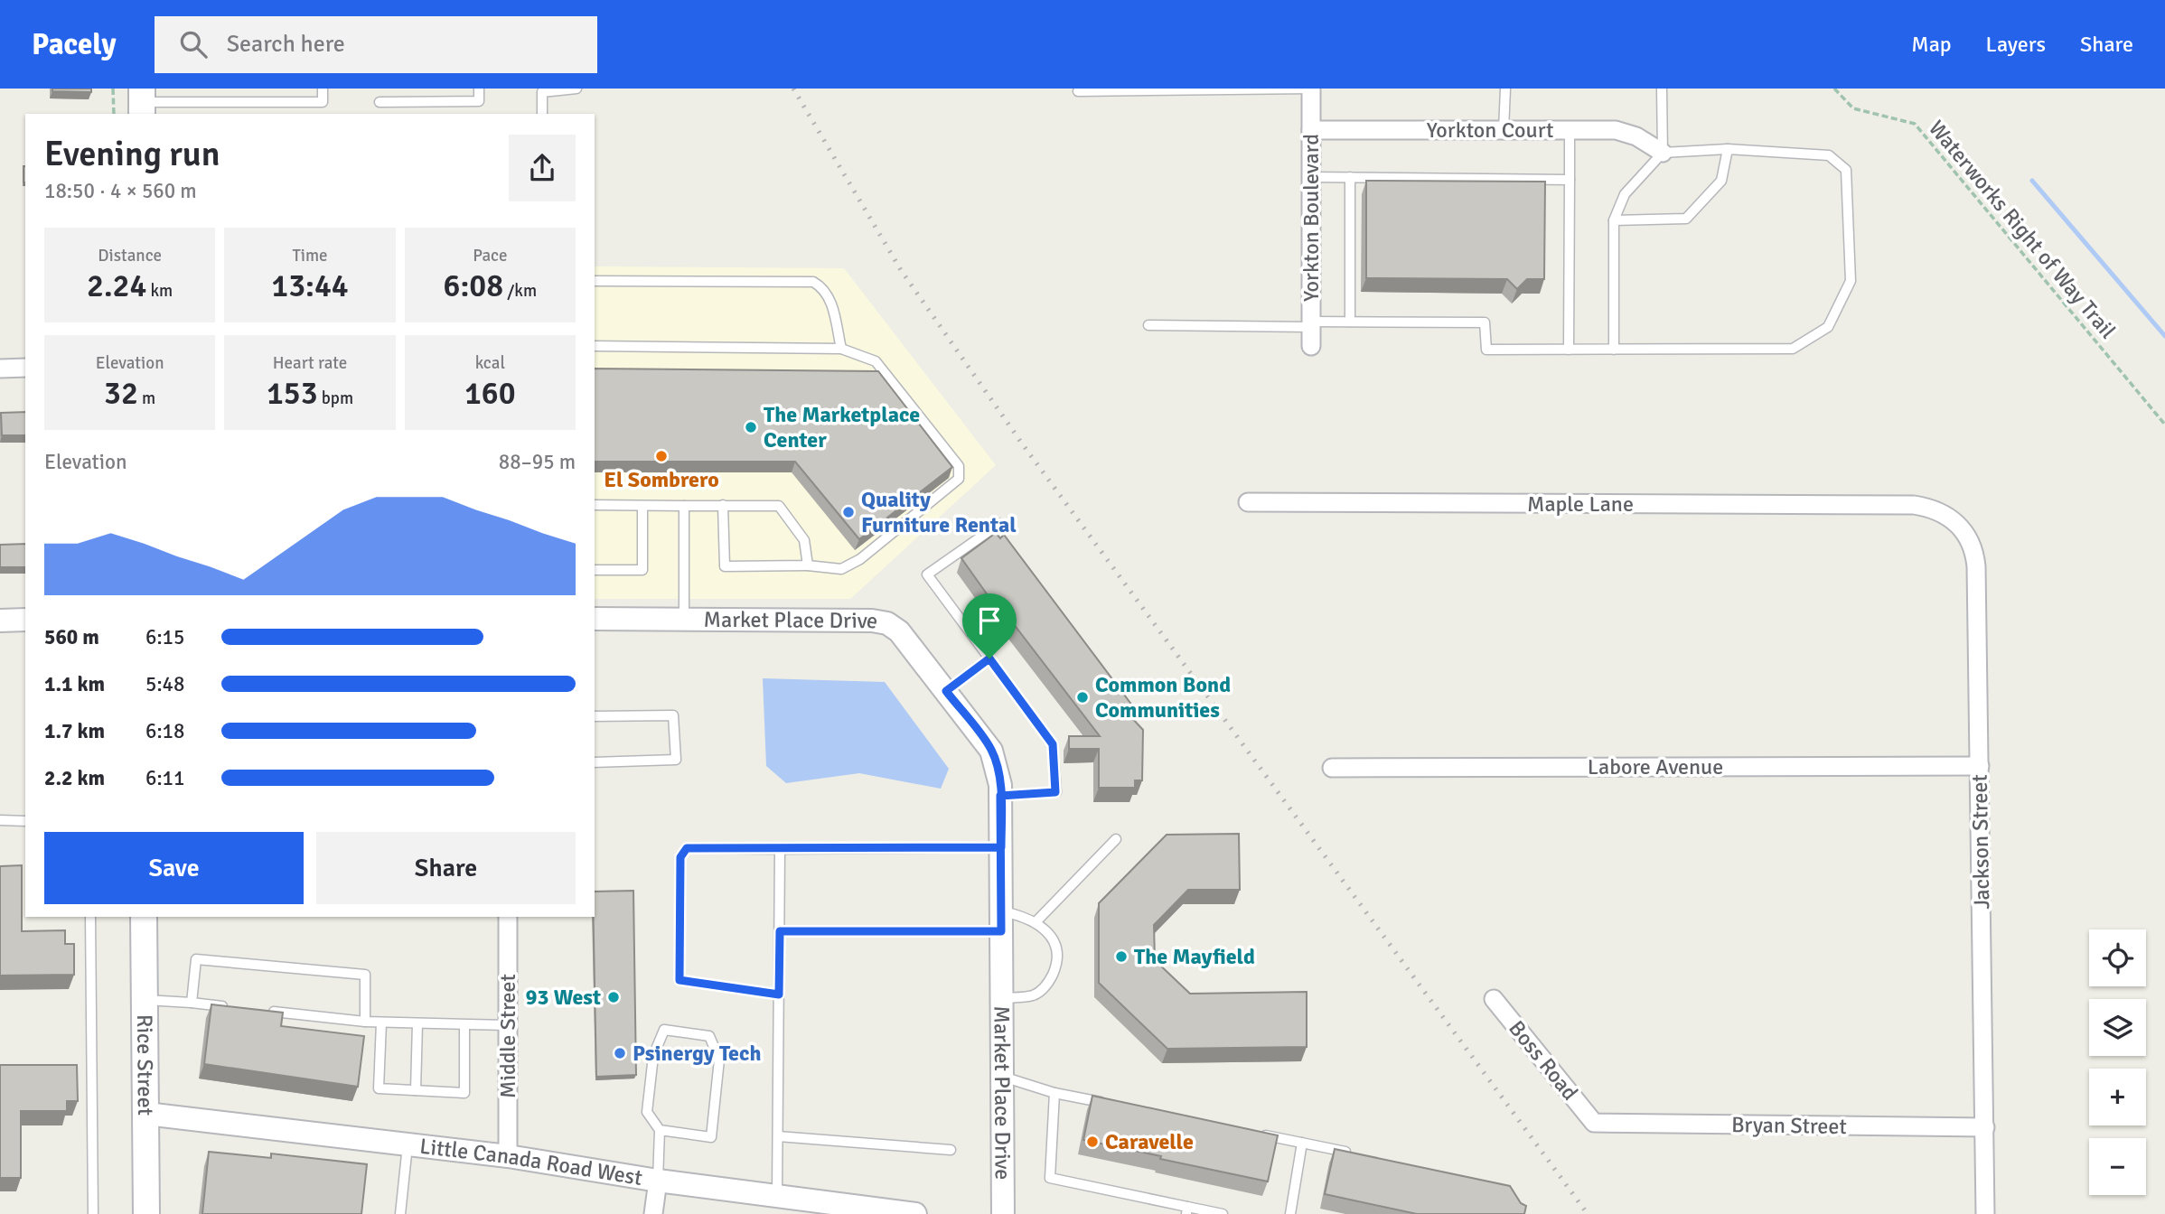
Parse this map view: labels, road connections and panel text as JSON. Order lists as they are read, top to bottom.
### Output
{
  "streets": {
    "main road": ["Rice Street"],
    "street": [
      "Yorkton Court",
      "Yorkton Boulevard",
      "Maple Lane",
      "Market Place Drive",
      "Labore Avenue",
      "Jackson Street",
      "Middle Street",
      "Boss Road",
      "Bryan Street",
      "Little Canada Road West"
    ],
    "path": ["Waterworks Right of Way Trail"]
  },
  "crossings": [
    ["Yorkton Court", "Yorkton Boulevard"],
    ["Maple Lane", "Jackson Street"],
    ["Labore Avenue", "Jackson Street"],
    ["Jackson Street", "Bryan Street"],
    ["Middle Street", "Little Canada Road West"],
    ["Boss Road", "Bryan Street"],
    ["Rice Street", "Little Canada Road West"]
  ],
  "places": [
    "The Marketplace Center",
    "El Sombrero",
    "Quality Furniture Rental",
    "Common Bond Communities",
    "The Mayfield",
    "93 West",
    "Psinergy Tech",
    "Caravelle"
  ],
  "page": {
    "header": "Pacely",
    "search": "Search here",
    "nav": ["Map", "Layers", "Share"],
    "heading": ["Evening run", "18:50 · 4 × 560 m"],
    "stats": [
      ["Distance", "2.24 km"],
      ["Time", "13:44"],
      ["Pace", "6:08 /km"],
      ["Elevation", "32 m"],
      ["Heart rate", "153 bpm"],
      ["kcal", "160"]
    ],
    "chart": ["Elevation", "88–95 m"],
    "list": [
      {
        "name": "560 m",
        "note": "6:15"
      },
      {
        "name": "1.1 km",
        "note": "5:48"
      },
      {
        "name": "1.7 km",
        "note": "6:18"
      },
      {
        "name": "2.2 km",
        "note": "6:11"
      }
    ],
    "buttons": ["Save", "Share"],
    "map_buttons": ["+", "−"]
  }
}
